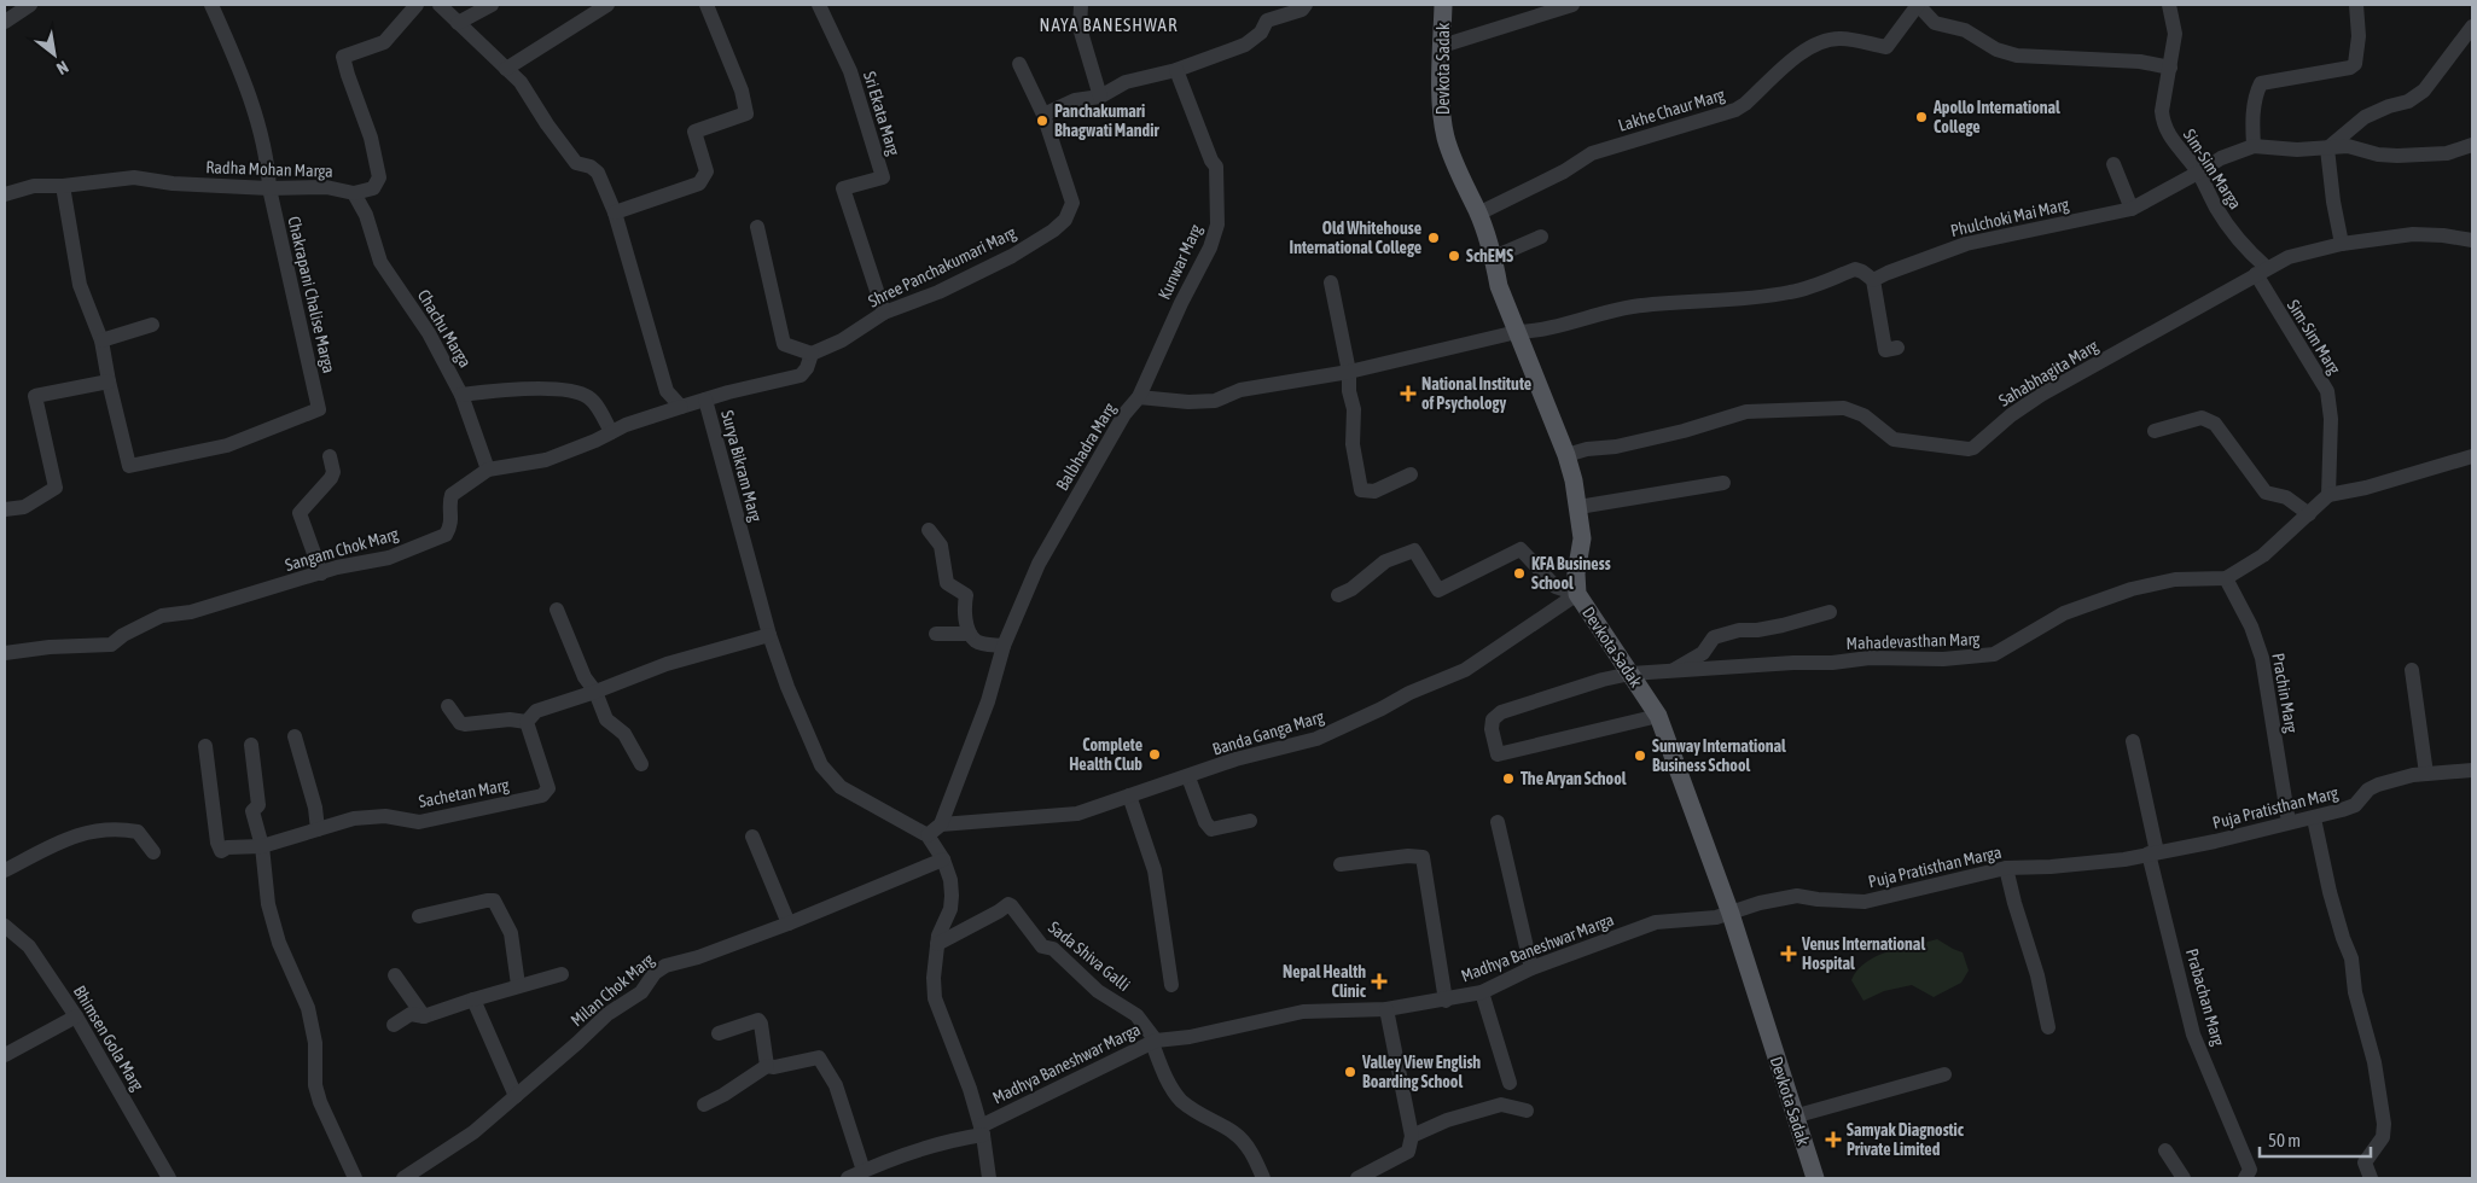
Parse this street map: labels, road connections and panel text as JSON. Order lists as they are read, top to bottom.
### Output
{
  "streets": {
    "main road": ["Devkota Sadak"],
    "street": [
      "Lakhe Chaur Marg",
      "Sri Ekata Marg",
      "Radha Mohan Marga",
      "Sim-Sim Marga",
      "Phulchoki Mai Marg",
      "Kunwar Marg",
      "Shree Panchakumari Marg",
      "Chakrapani Chalise Marga",
      "Chachu Marga",
      "Sim-Sim Marg",
      "Sahabhagita Marg",
      "Balbhadra Marg",
      "Surya Bikram Marg",
      "Sangam Chok Marg",
      "Mahadevasthan Marg",
      "Prachin Marg",
      "Banda Ganga Marg",
      "Sachetan Marg",
      "Puja Pratisthan Marg",
      "Puja Pratisthan Marga",
      "Madhya Baneshwar Marga",
      "Sada Shiva Galli",
      "Milan Chok Marg",
      "Prabachan Marg",
      "Bhimsen Gola Marg"
    ]
  },
  "crossings": [
    ["Devkota Sadak", "Lakhe Chaur Marg"],
    ["Devkota Sadak", "Sahabhagita Marg"],
    ["Devkota Sadak", "Balbhadra Marg"],
    ["Devkota Sadak", "Mahadevasthan Marg"],
    ["Devkota Sadak", "Banda Ganga Marg"],
    ["Devkota Sadak", "Puja Pratisthan Marga"],
    ["Devkota Sadak", "Madhya Baneshwar Marga"],
    ["Sri Ekata Marg", "Shree Panchakumari Marg"],
    ["Radha Mohan Marga", "Chakrapani Chalise Marga"],
    ["Radha Mohan Marga", "Chachu Marga"],
    ["Sim-Sim Marga", "Phulchoki Mai Marg"],
    ["Sim-Sim Marga", "Sim-Sim Marg"],
    ["Sim-Sim Marga", "Sahabhagita Marg"],
    ["Kunwar Marg", "Balbhadra Marg"],
    ["Chachu Marga", "Sangam Chok Marg"],
    ["Sim-Sim Marg", "Sahabhagita Marg"],
    ["Sim-Sim Marg", "Mahadevasthan Marg"],
    ["Balbhadra Marg", "Surya Bikram Marg"],
    ["Balbhadra Marg", "Banda Ganga Marg"],
    ["Surya Bikram Marg", "Sangam Chok Marg"],
    ["Mahadevasthan Marg", "Prachin Marg"],
    ["Prachin Marg", "Puja Pratisthan Marg"],
    ["Puja Pratisthan Marg", "Puja Pratisthan Marga"],
    ["Puja Pratisthan Marg", "Prabachan Marg"],
    ["Puja Pratisthan Marga", "Madhya Baneshwar Marga"],
    ["Puja Pratisthan Marga", "Prabachan Marg"],
    ["Madhya Baneshwar Marga", "Sada Shiva Galli"]
  ],
  "districts": ["NAYA BANESHWAR"],
  "places": {
    "other": [
      "Apollo International College",
      "Panchakumari Bhagwati Mandir",
      "Old Whitehouse International College",
      "SchEMS",
      "KFA Business School",
      "Complete Health Club",
      "Sunway International Business School",
      "The Aryan School",
      "Valley View English Boarding School"
    ],
    "health": [
      "National Institute of Psychology",
      "Venus International Hospital",
      "Nepal Health Clinic",
      "Samyak Diagnostic Private Limited"
    ]
  },
  "scale_bar": "50 m",
  "north": "bottom right"
}
